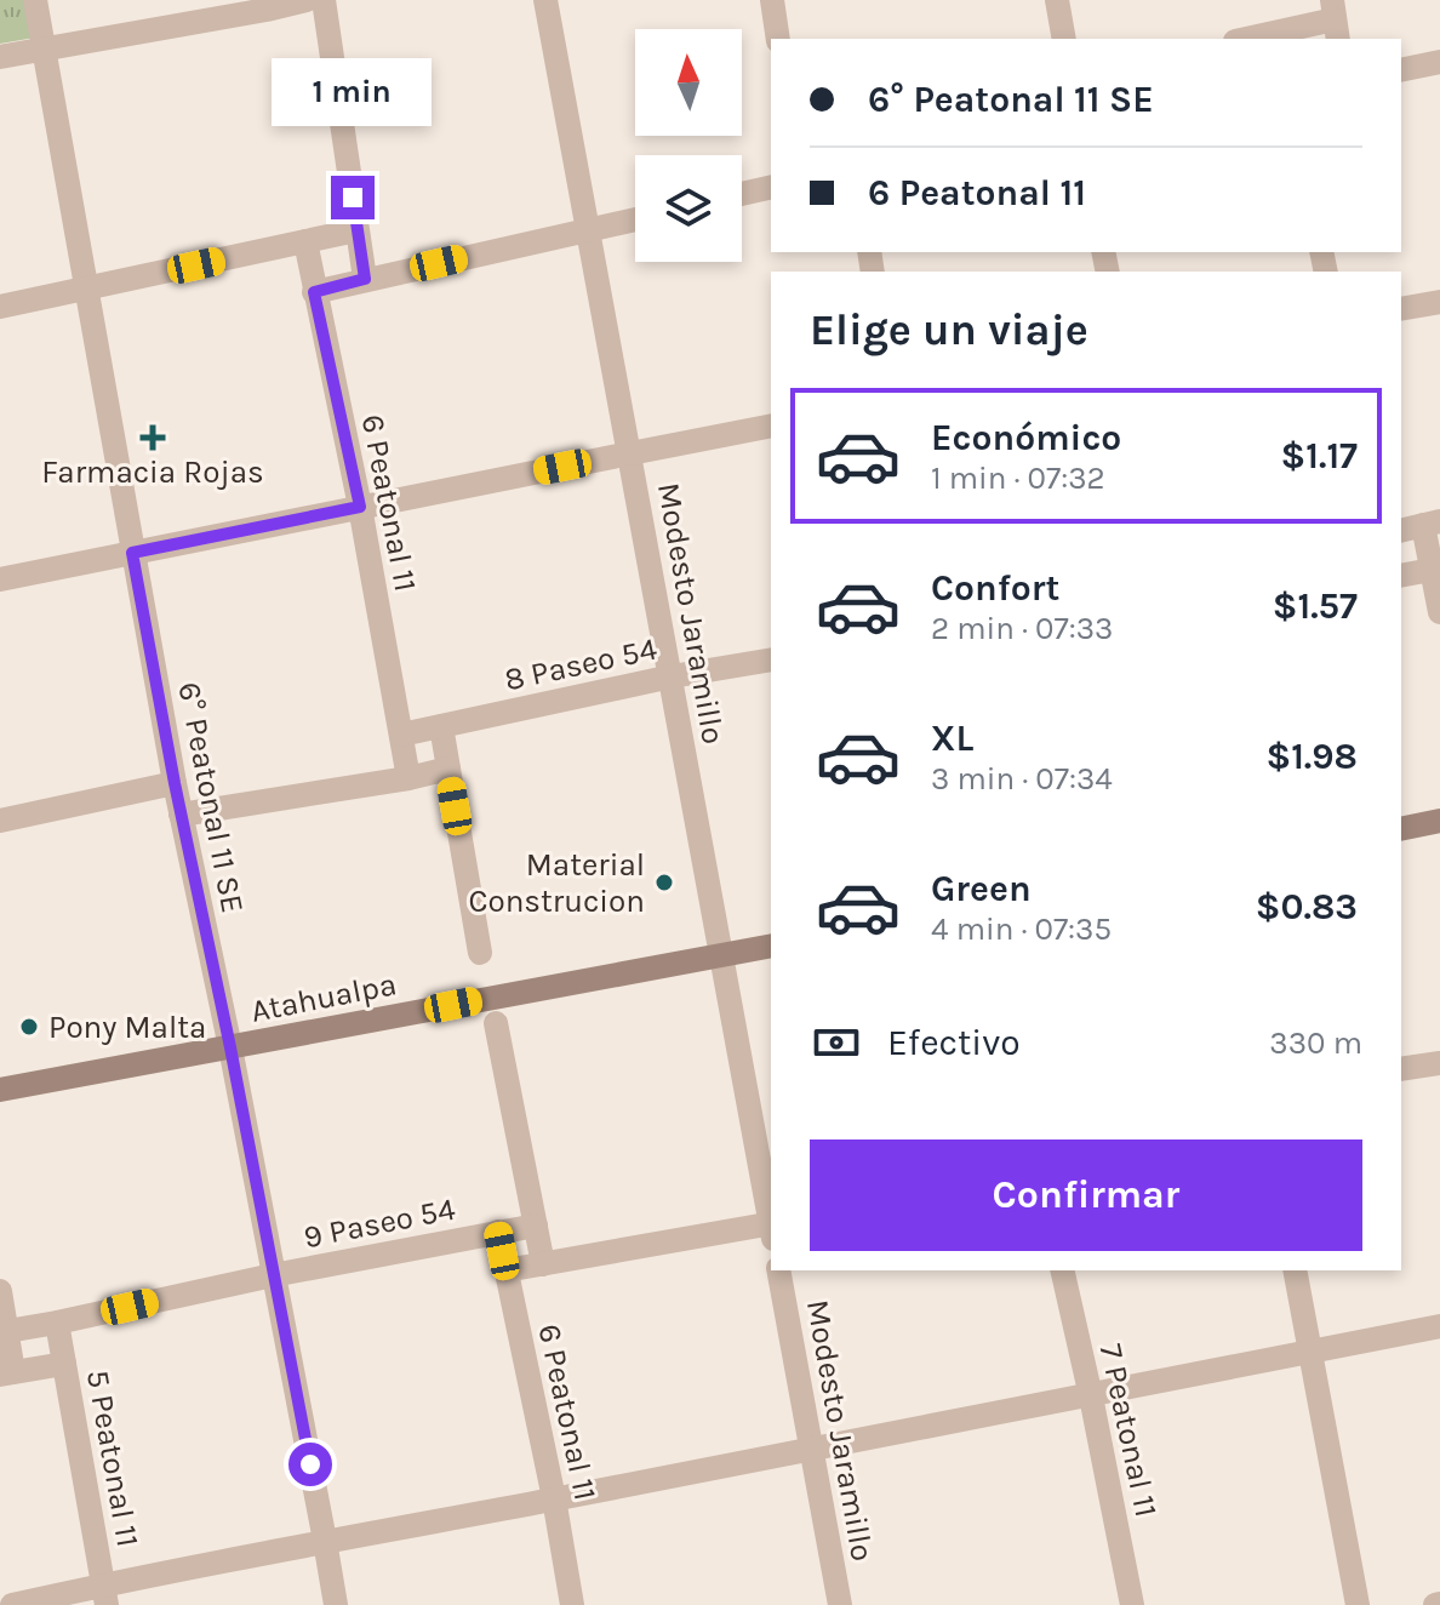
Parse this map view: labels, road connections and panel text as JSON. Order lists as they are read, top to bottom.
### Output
{
  "streets": {
    "street": [
      "6 Peatonal 11",
      "Modesto Jaramillo",
      "8 Paseo 54",
      "6° Peatonal 11 SE",
      "Atahualpa",
      "9 Paseo 54",
      "7 Peatonal 11",
      "5 Peatonal 11"
    ]
  },
  "crossings": [
    ["6 Peatonal 11", "8 Paseo 54"],
    ["6 Peatonal 11", "9 Paseo 54"],
    ["Modesto Jaramillo", "8 Paseo 54"],
    ["Modesto Jaramillo", "Atahualpa"],
    ["6° Peatonal 11 SE", "Atahualpa"],
    ["6° Peatonal 11 SE", "9 Paseo 54"],
    ["9 Paseo 54", "5 Peatonal 11"]
  ],
  "places": {
    "health": ["Farmacia Rojas"],
    "other": ["Material Construcion", "Pony Malta"]
  },
  "north": "top",
  "page": {
    "banner": ["6° Peatonal 11 SE", "6 Peatonal 11"],
    "bubble": "1 min",
    "heading": "Elige un viaje",
    "list": [
      {
        "name": "Económico",
        "note": "1 min · 07:32",
        "value": "$1.17"
      },
      {
        "name": "Confort",
        "note": "2 min · 07:33",
        "value": "$1.57"
      },
      {
        "name": "XL",
        "note": "3 min · 07:34",
        "value": "$1.98"
      },
      {
        "name": "Green",
        "note": "4 min · 07:35",
        "value": "$0.83"
      }
    ],
    "pay": ["Efectivo", "330 m"],
    "buttons": "Confirmar"
  }
}
